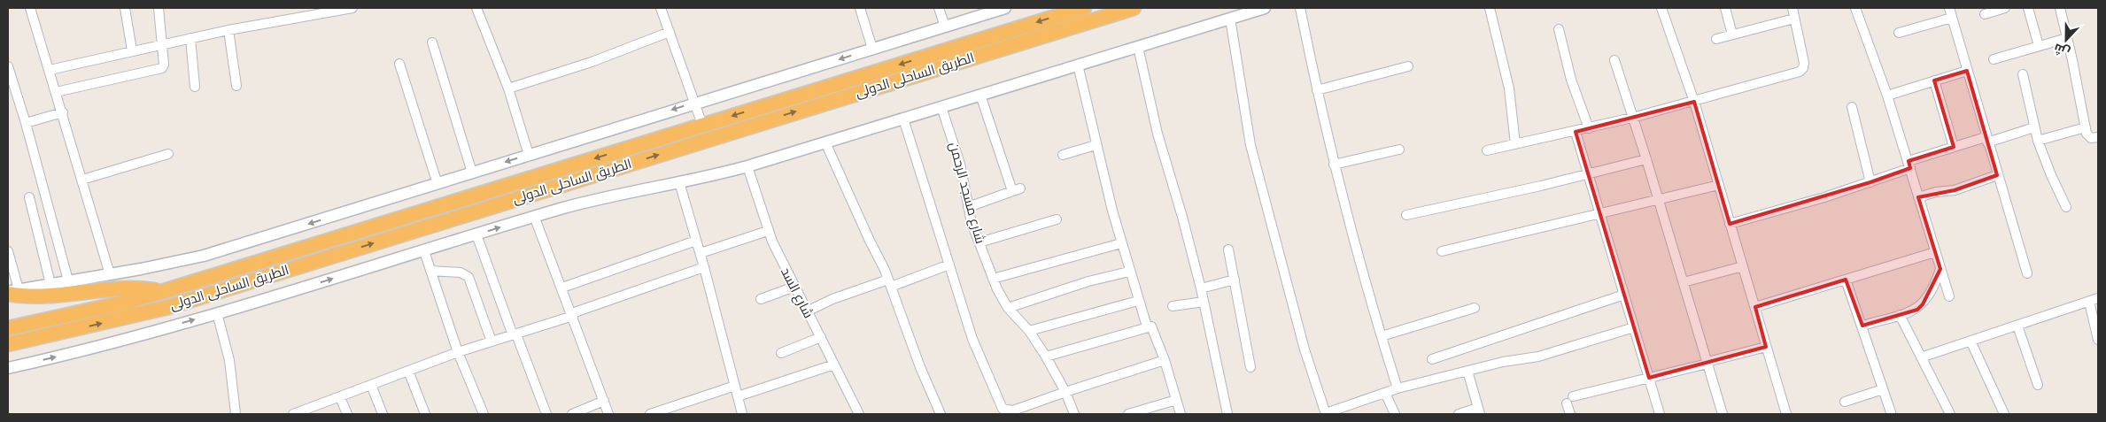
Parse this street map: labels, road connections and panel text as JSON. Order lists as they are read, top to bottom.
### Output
{
  "streets": {
    "highway": ["الطريق الساحلى الدولى"],
    "street": ["شارع مسجد الرحمن", "شارع السد"]
  },
  "north": "bottom"
}
